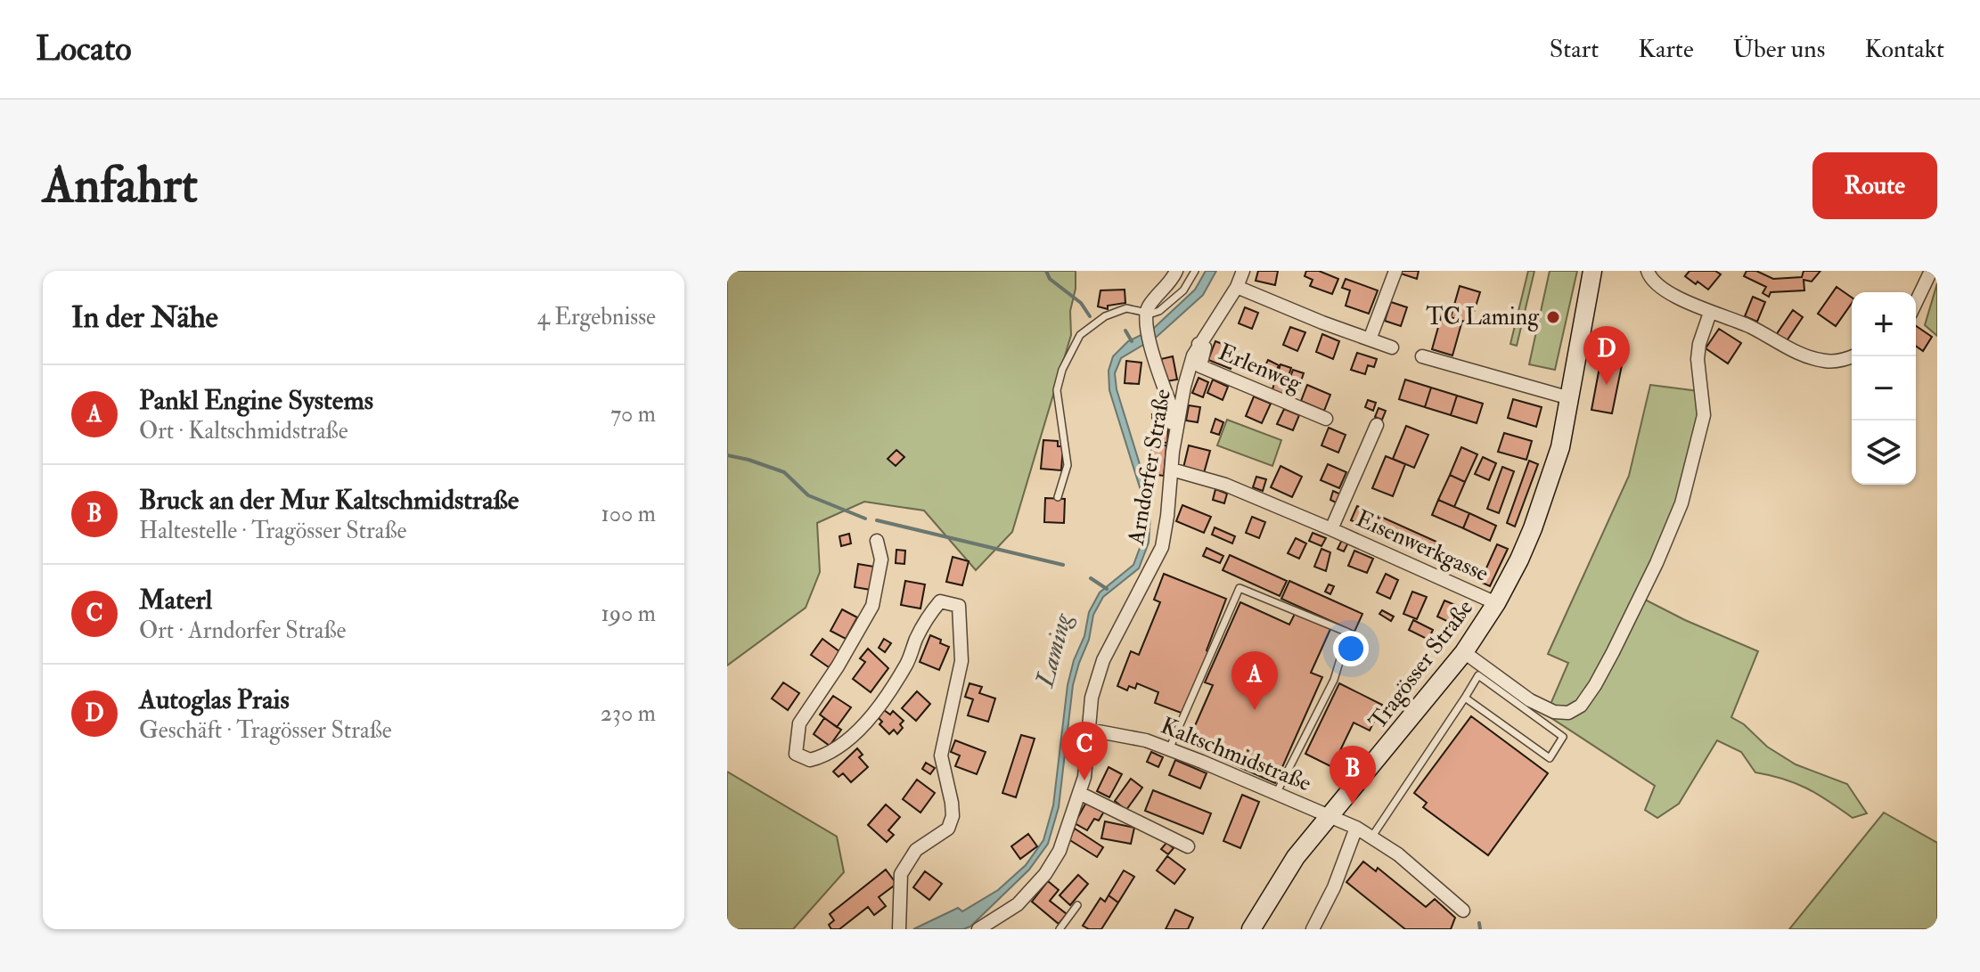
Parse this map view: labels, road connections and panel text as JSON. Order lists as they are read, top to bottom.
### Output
{
  "streets": {
    "main road": ["Tragösser Straße"],
    "street": [
      "Erlenweg",
      "Arndorfer Straße",
      "Eisenwerkgasse",
      "Kaltschmidstraße"
    ]
  },
  "crossings": [
    ["Erlenweg", "Arndorfer Straße"],
    ["Arndorfer Straße", "Eisenwerkgasse"],
    ["Arndorfer Straße", "Kaltschmidstraße"],
    ["Eisenwerkgasse", "Tragösser Straße"],
    ["Tragösser Straße", "Kaltschmidstraße"]
  ],
  "water": ["Laming"],
  "places": ["TC Laming"],
  "page": {
    "header": "Locato",
    "nav": [
      "Start",
      "Karte",
      "Über uns",
      "Kontakt"
    ],
    "buttons": "Route",
    "title": "Anfahrt",
    "heading": ["In der Nähe", "4 Ergebnisse"],
    "map_buttons": ["+", "−"],
    "pins": [
      "D",
      "A",
      "C",
      "B"
    ],
    "list": [
      {
        "mark": "A",
        "name": "Pankl Engine Systems",
        "note": "Ort · Kaltschmidstraße",
        "value": "70 m"
      },
      {
        "mark": "B",
        "name": "Bruck an der Mur Kaltschmidstraße",
        "note": "Haltestelle · Tragösser Straße",
        "value": "100 m"
      },
      {
        "mark": "C",
        "name": "Materl",
        "note": "Ort · Arndorfer Straße",
        "value": "190 m"
      },
      {
        "mark": "D",
        "name": "Autoglas Prais",
        "note": "Geschäft · Tragösser Straße",
        "value": "230 m"
      }
    ]
  }
}
